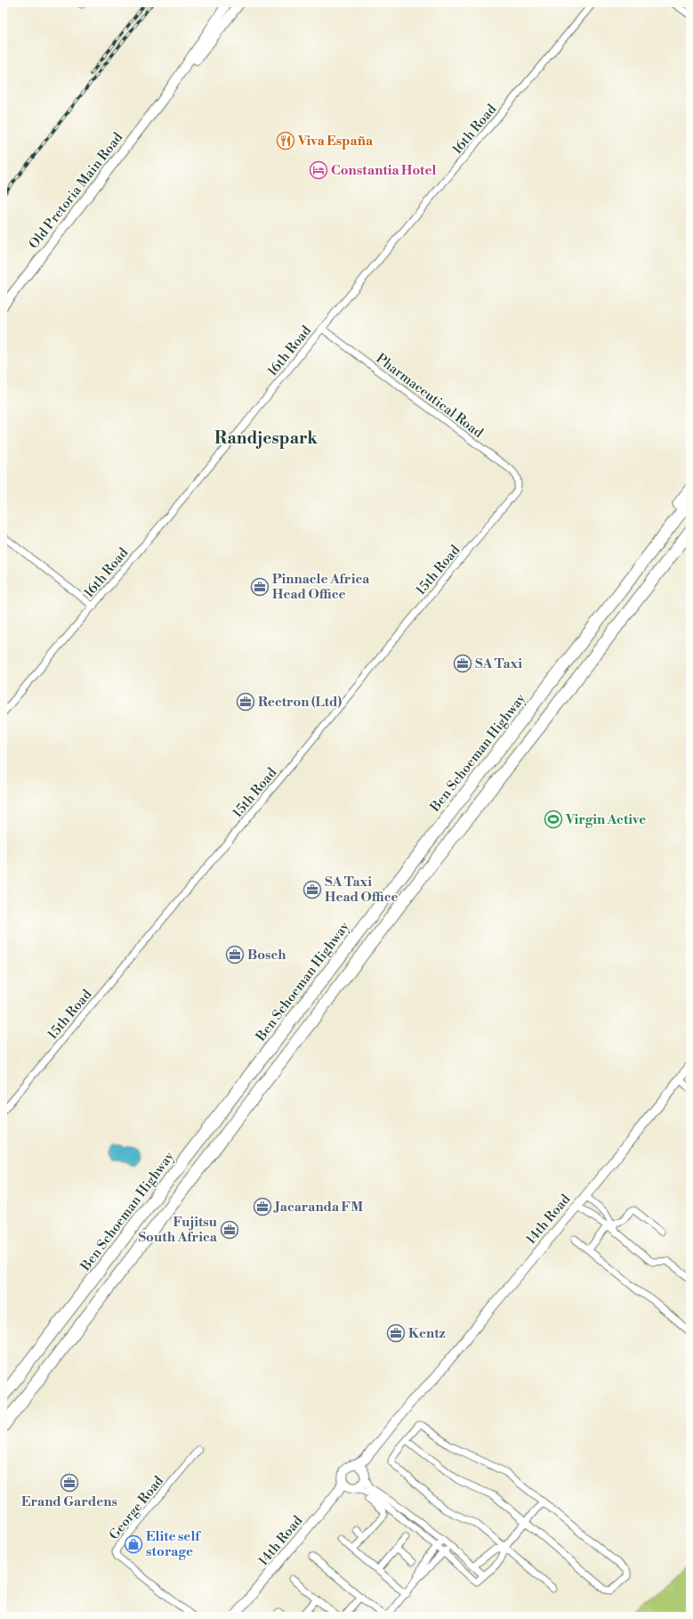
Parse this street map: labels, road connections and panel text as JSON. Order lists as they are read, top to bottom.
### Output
{
  "streets": {
    "highway": ["Ben Schoeman Highway"],
    "street": [
      "16th Road",
      "Old Pretoria Main Road",
      "Pharmaceutical Road",
      "15th Road",
      "14th Road",
      "George Road"
    ]
  },
  "crossings": [
    ["16th Road", "Pharmaceutical Road"],
    ["Pharmaceutical Road", "15th Road"]
  ],
  "districts": ["Randjespark"],
  "places": {
    "restaurant": ["Viva España"],
    "hotel": ["Constantia Hotel"],
    "office": [
      "Pinnacle Africa Head Office",
      "SA Taxi",
      "Rectron (Ltd)",
      "SA Taxi Head Office",
      "Bosch",
      "Jacaranda FM",
      "Fujitsu South Africa",
      "Kentz",
      "Erand Gardens"
    ],
    "sports": ["Virgin Active"],
    "shop": ["Elite self storage"]
  }
}
